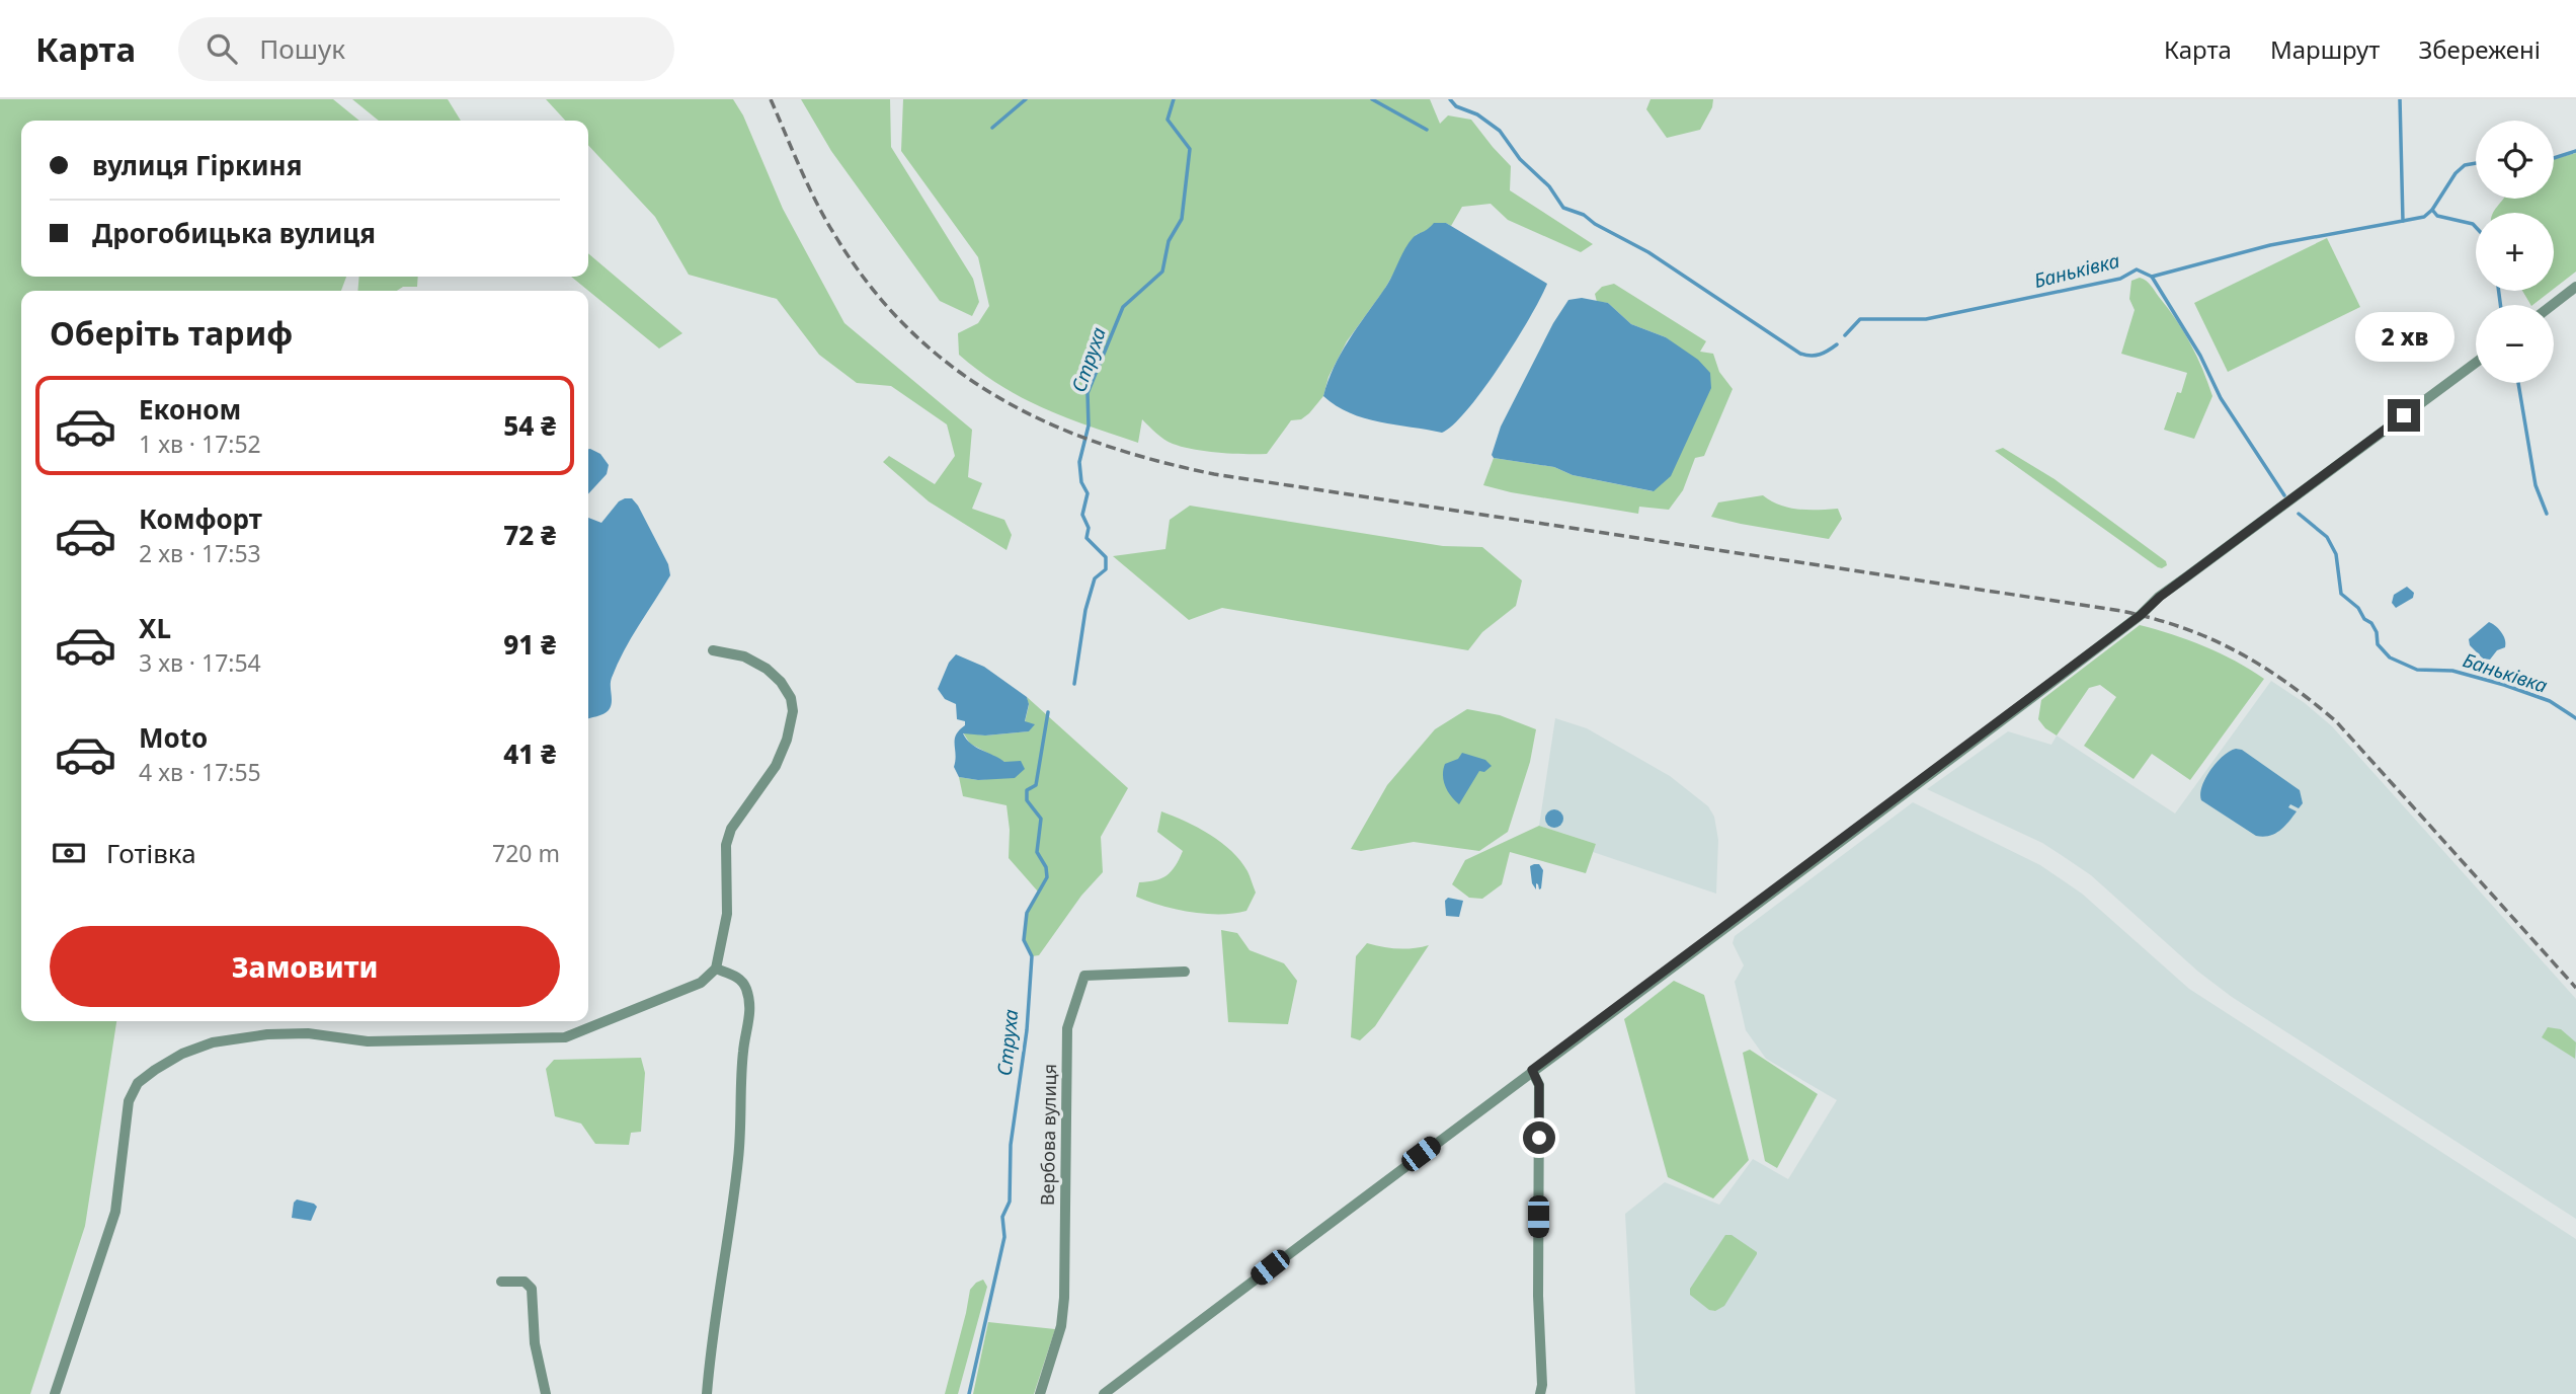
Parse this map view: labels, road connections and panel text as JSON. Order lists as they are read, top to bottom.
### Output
{
  "streets": {
    "street": ["Вербова вулиця"]
  },
  "water": ["Баньківка", "Струха"],
  "page": {
    "header": "Карта",
    "search": "Пошук",
    "nav": ["Карта", "Маршрут", "Збережені"],
    "map_buttons": ["+", "−"],
    "banner": ["вулиця Гіркиня", "Дрогобицька вулиця"],
    "heading": "Оберіть тариф",
    "bubble": "2 хв",
    "list": [
      {
        "name": "Економ",
        "note": "1 хв · 17:52",
        "value": "54 ₴"
      },
      {
        "name": "Комфорт",
        "note": "2 хв · 17:53",
        "value": "72 ₴"
      },
      {
        "name": "XL",
        "note": "3 хв · 17:54",
        "value": "91 ₴"
      },
      {
        "name": "Moto",
        "note": "4 хв · 17:55",
        "value": "41 ₴"
      }
    ],
    "pay": ["Готівка", "720 m"],
    "buttons": "Замовити"
  }
}
